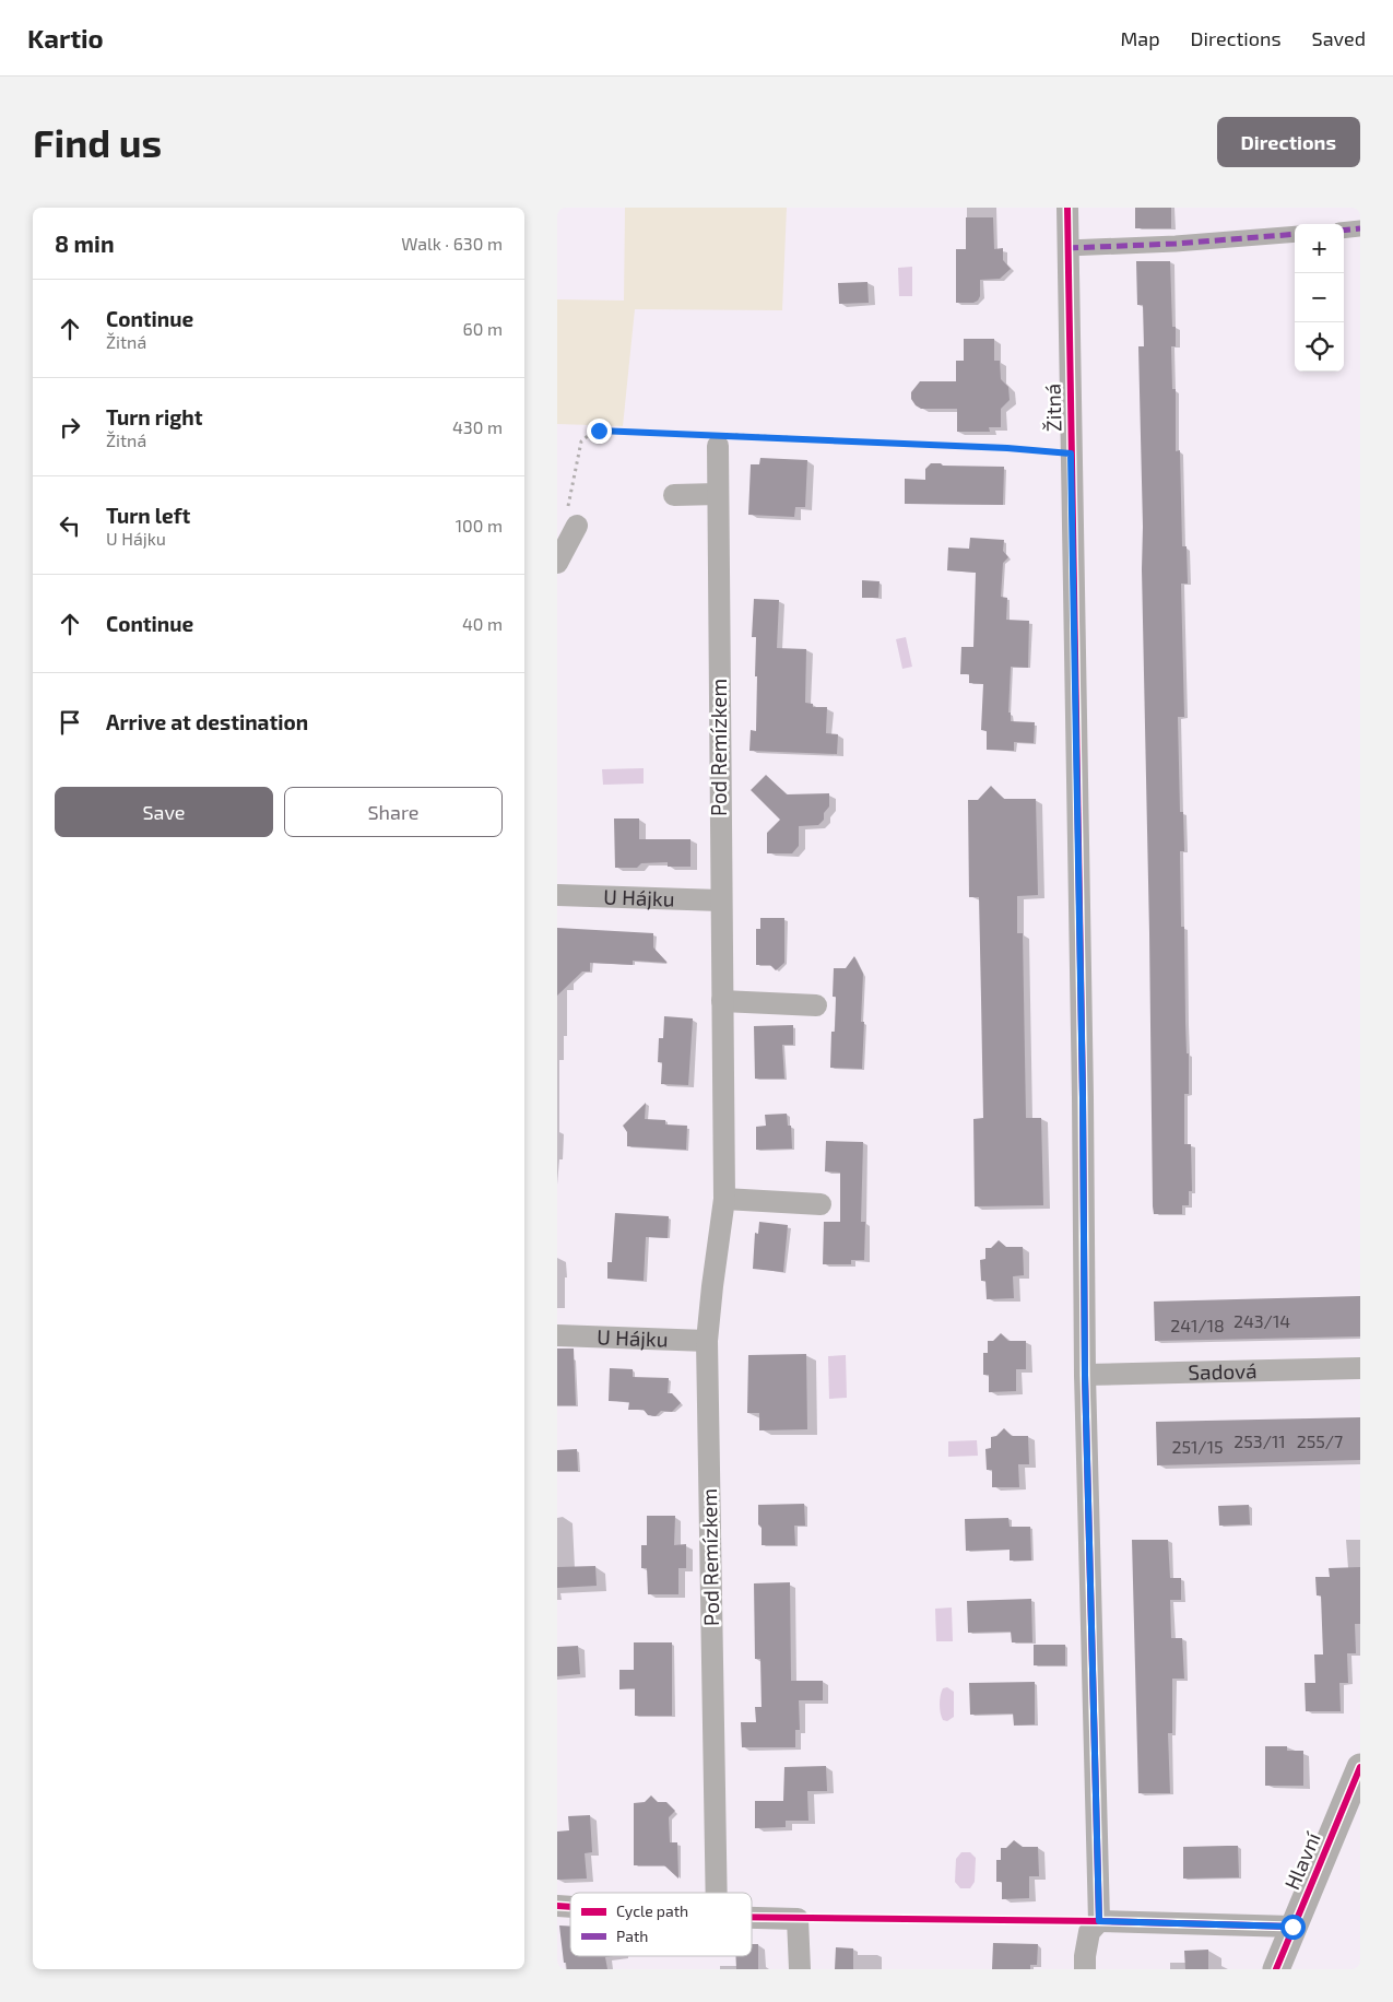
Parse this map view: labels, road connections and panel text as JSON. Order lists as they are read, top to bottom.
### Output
{
  "streets": {
    "street": [
      "Žitná",
      "Pod Remízkem",
      "U Hájku",
      "Sadová",
      "Hlavní"
    ]
  },
  "crossings": [
    ["Žitná", "Sadová"],
    ["Pod Remízkem", "U Hájku"]
  ],
  "house_numbers": [
    "243/14",
    "241/18",
    "253/11",
    "255/7",
    "251/15"
  ],
  "legend": ["Cycle path", "Path"],
  "page": {
    "header": "Kartio",
    "nav": ["Map", "Directions", "Saved"],
    "buttons": [
      "Directions",
      ["Save", "Share"]
    ],
    "title": "Find us",
    "heading": ["8 min", "Walk · 630 m"],
    "map_buttons": ["+", "−"],
    "list": [
      ["Continue", "Žitná", "60 m"],
      ["Turn right", "Žitná", "430 m"],
      ["Turn left", "U Hájku", "100 m"],
      ["Continue", "40 m"],
      "Arrive at destination"
    ]
  }
}
